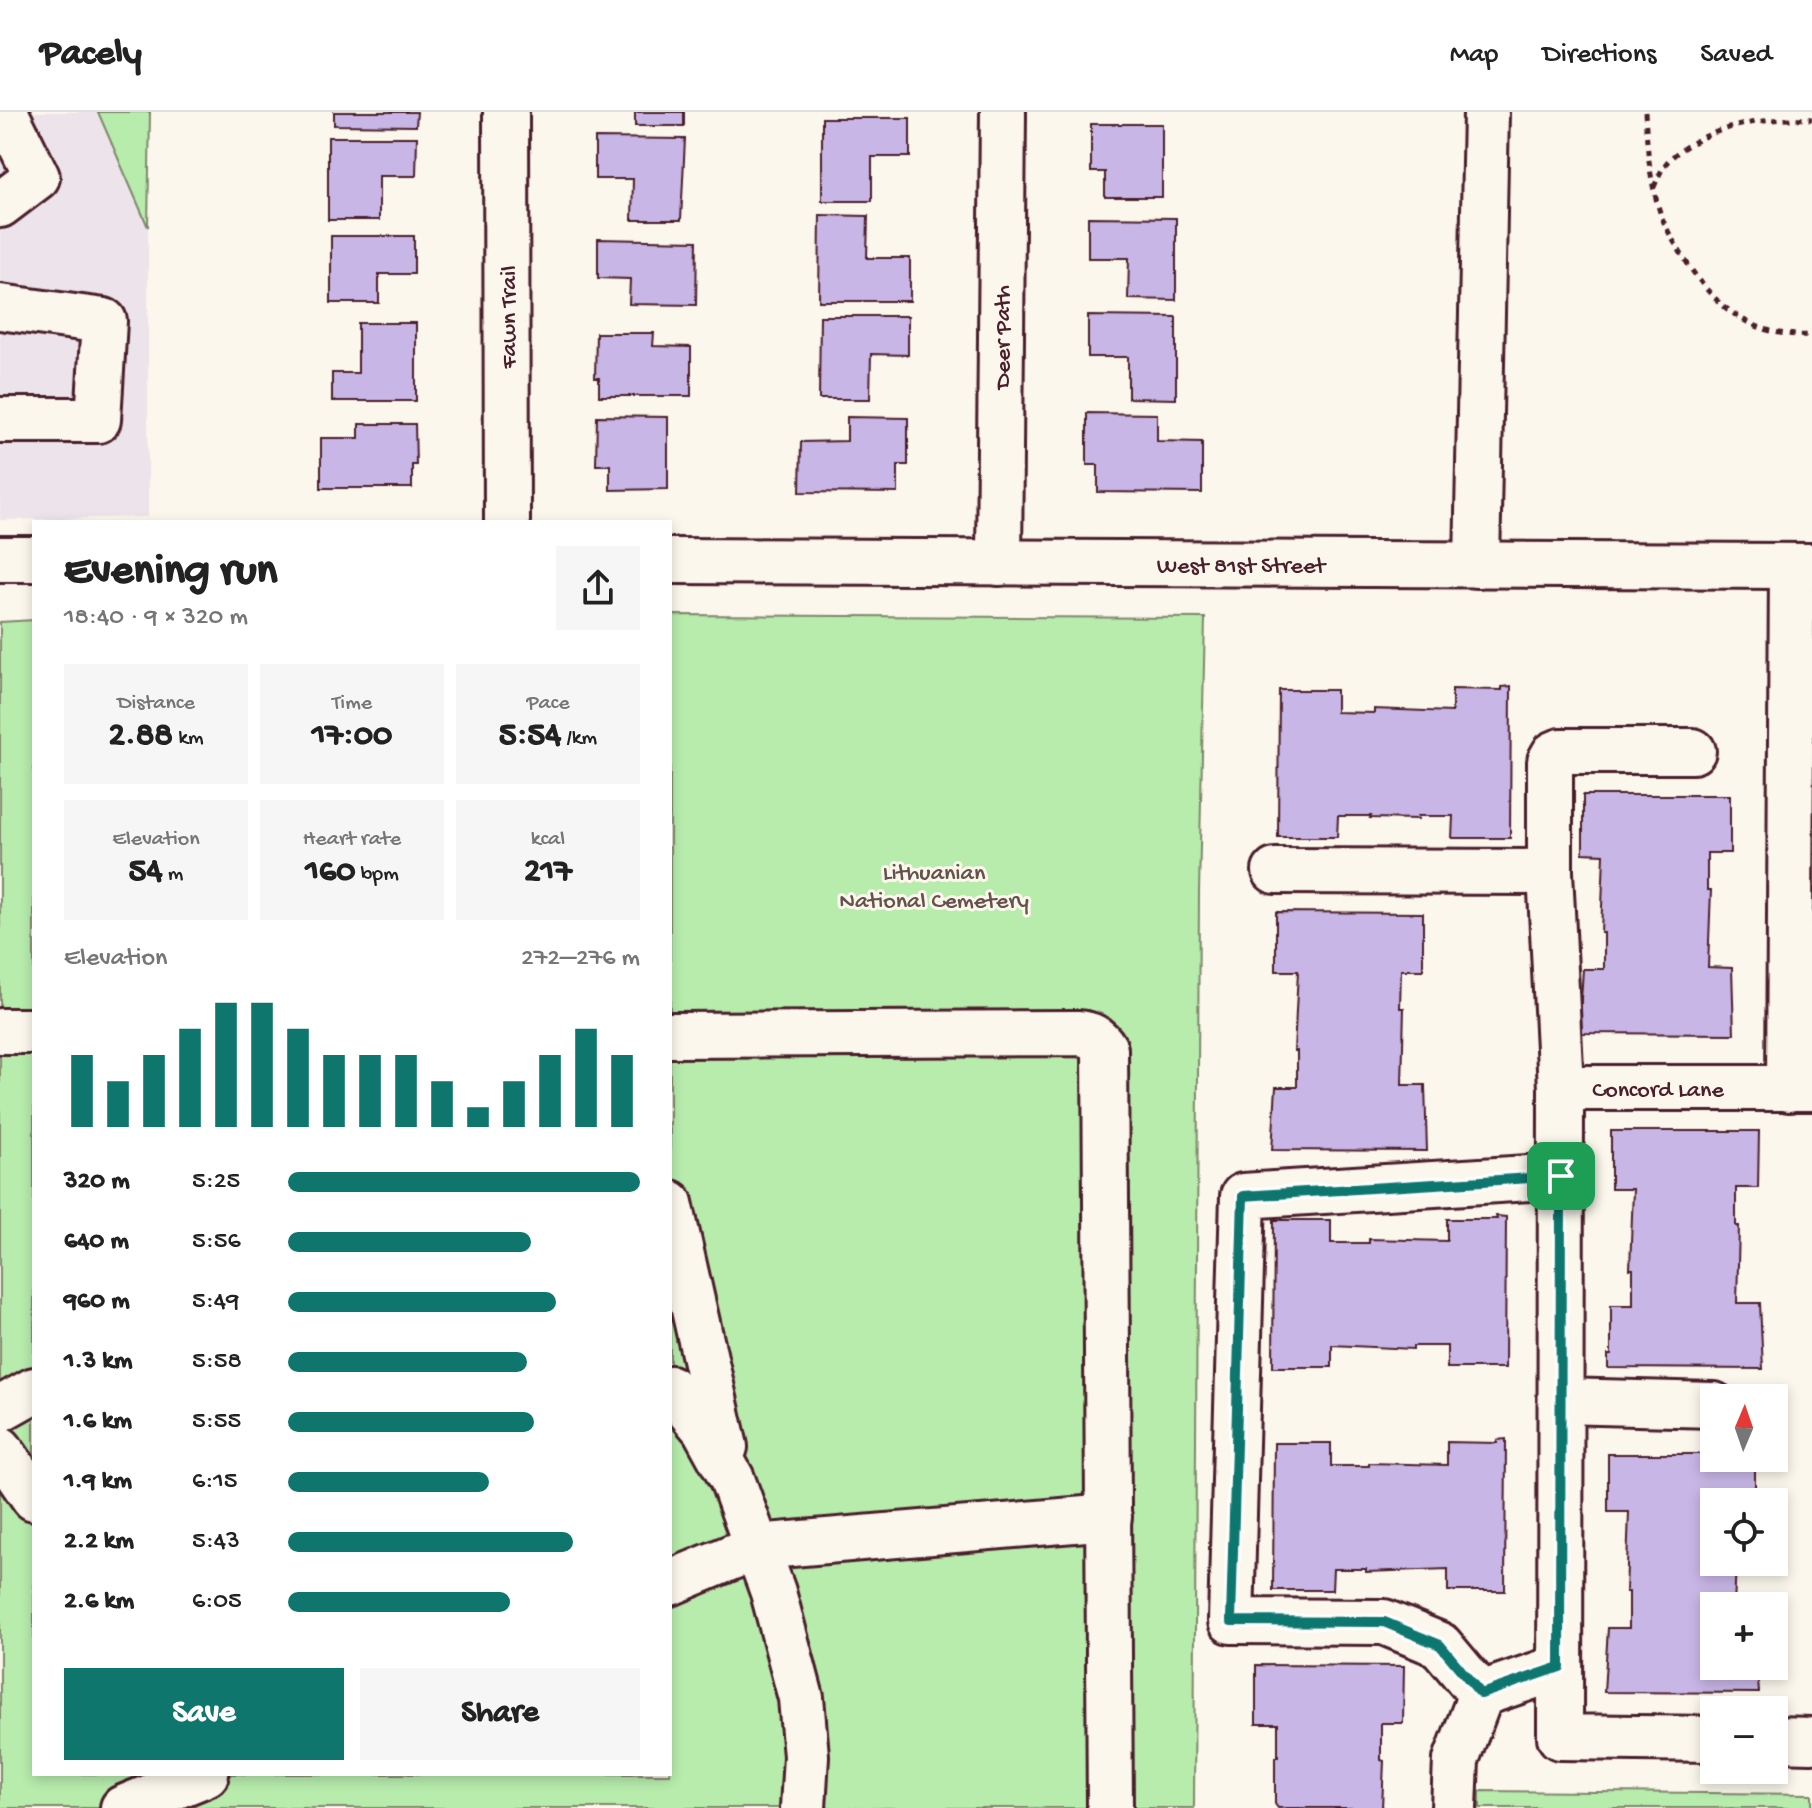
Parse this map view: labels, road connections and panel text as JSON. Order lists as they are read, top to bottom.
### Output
{
  "streets": {
    "street": [
      "Fawn Trail",
      "Deer Path",
      "West 81st Street",
      "Concord Lane"
    ]
  },
  "crossings": [
    ["Deer Path", "West 81st Street"],
    ["West 81st Street", "Concord Lane"]
  ],
  "parks": ["Lithuanian National Cemetery"],
  "north": "top",
  "page": {
    "header": "Pacely",
    "nav": ["Map", "Directions", "Saved"],
    "heading": ["Evening run", "18:40 · 9 × 320 m"],
    "stats": [
      ["Distance", "2.88 km"],
      ["Time", "17:00"],
      ["Pace", "5:54 /km"],
      ["Elevation", "54 m"],
      ["Heart rate", "160 bpm"],
      ["kcal", "217"]
    ],
    "chart": ["Elevation", "272–276 m"],
    "list": [
      {
        "name": "320 m",
        "note": "5:25"
      },
      {
        "name": "640 m",
        "note": "5:56"
      },
      {
        "name": "960 m",
        "note": "5:49"
      },
      {
        "name": "1.3 km",
        "note": "5:58"
      },
      {
        "name": "1.6 km",
        "note": "5:55"
      },
      {
        "name": "1.9 km",
        "note": "6:15"
      },
      {
        "name": "2.2 km",
        "note": "5:43"
      },
      {
        "name": "2.6 km",
        "note": "6:05"
      }
    ],
    "map_buttons": ["+", "−"],
    "buttons": ["Save", "Share"]
  }
}
